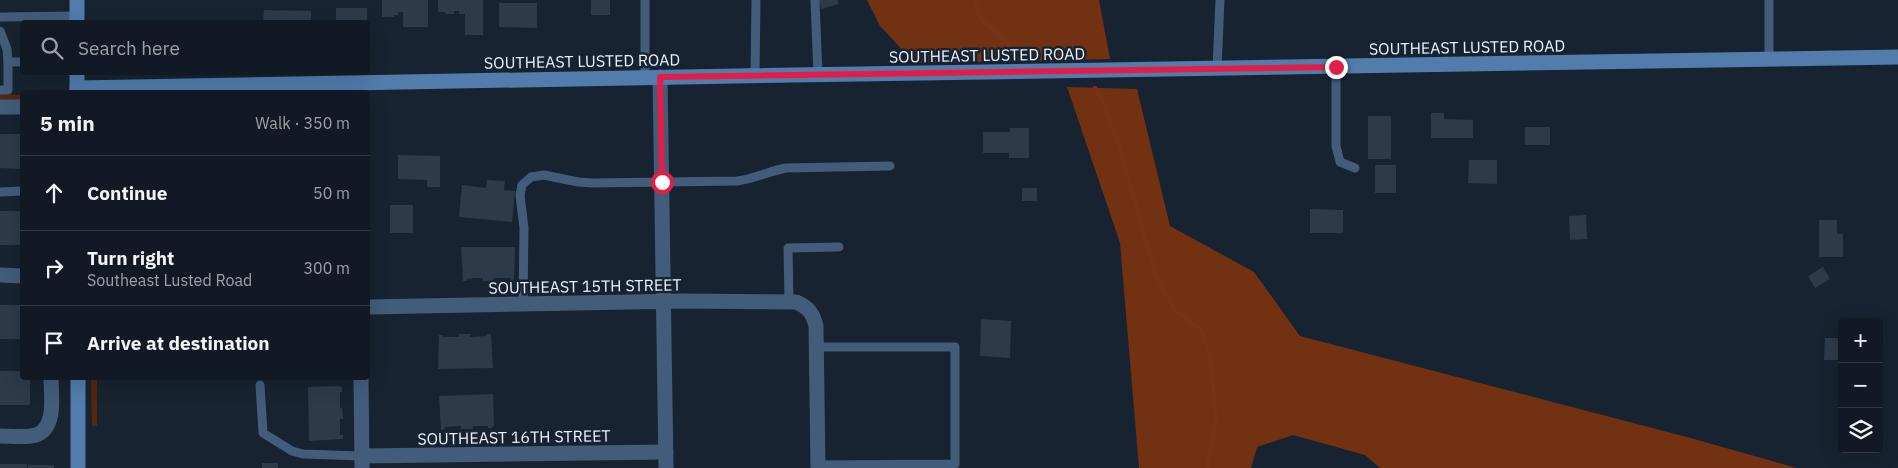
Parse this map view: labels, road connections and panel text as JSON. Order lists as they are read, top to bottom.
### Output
{
  "streets": {
    "main road": ["SOUTHEAST LUSTED ROAD"],
    "street": ["SOUTHEAST 15TH STREET", "SOUTHEAST 16TH STREET"]
  },
  "page": {
    "search": "Search here",
    "heading": ["5 min", "Walk · 350 m"],
    "list": [
      ["Continue", "50 m"],
      ["Turn right", "Southeast Lusted Road", "300 m"],
      "Arrive at destination"
    ],
    "map_buttons": ["+", "−"]
  }
}
